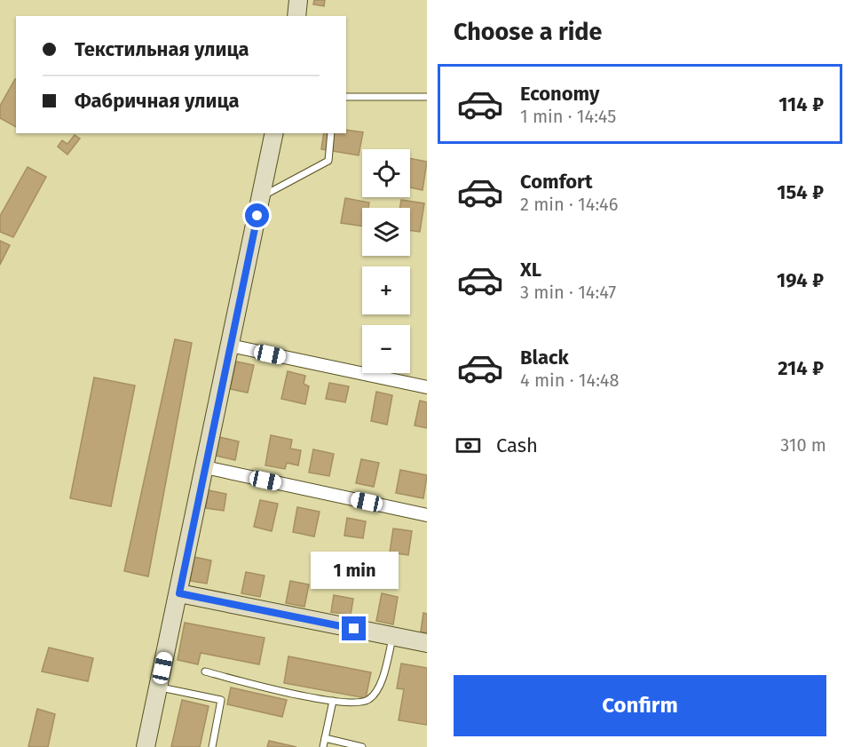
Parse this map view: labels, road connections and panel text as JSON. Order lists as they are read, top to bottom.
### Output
{
  "page": {
    "heading": "Choose a ride",
    "banner": ["Текстильная улица", "Фабричная улица"],
    "list": [
      {
        "name": "Economy",
        "note": "1 min · 14:45",
        "value": "114 ₽"
      },
      {
        "name": "Comfort",
        "note": "2 min · 14:46",
        "value": "154 ₽"
      },
      {
        "name": "XL",
        "note": "3 min · 14:47",
        "value": "194 ₽"
      },
      {
        "name": "Black",
        "note": "4 min · 14:48",
        "value": "214 ₽"
      }
    ],
    "map_buttons": ["+", "−"],
    "pay": ["Cash", "310 m"],
    "bubble": "1 min",
    "buttons": "Confirm"
  }
}
